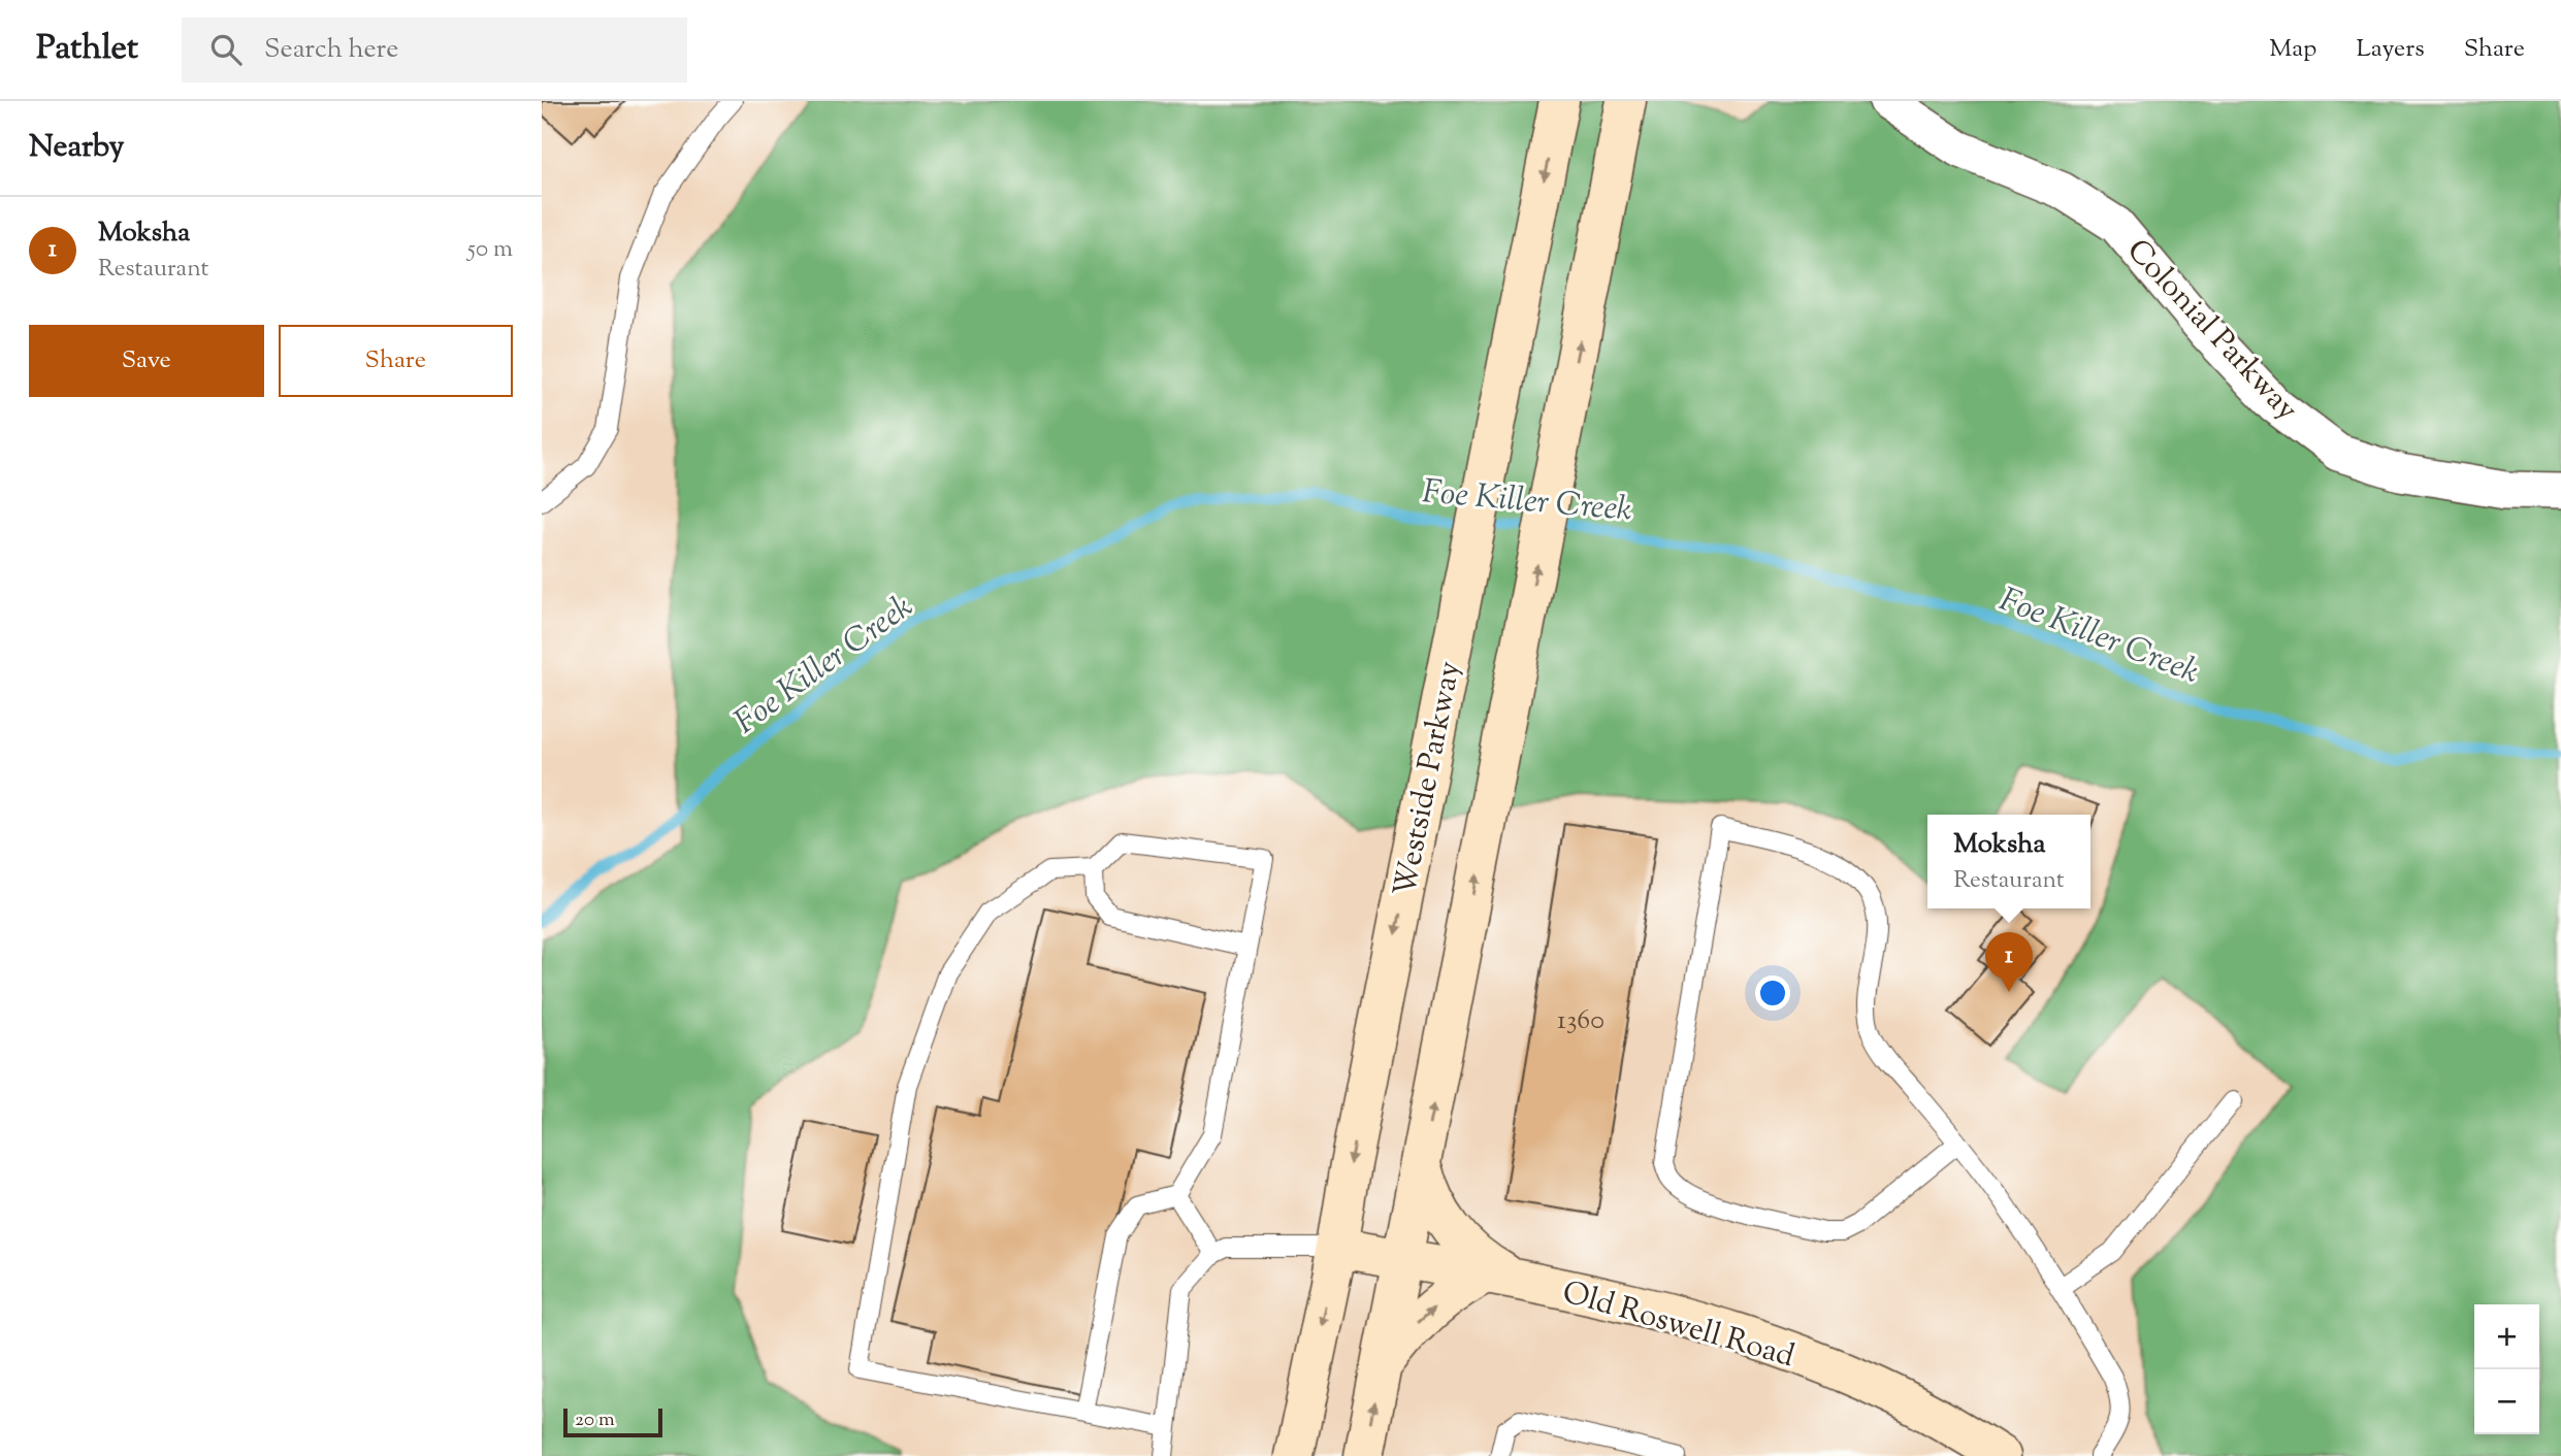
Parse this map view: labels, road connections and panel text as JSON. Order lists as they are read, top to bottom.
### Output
{
  "streets": {
    "main road": ["Westside Parkway", "Old Roswell Road"],
    "street": ["Colonial Parkway"]
  },
  "crossings": [
    ["Westside Parkway", "Old Roswell Road"]
  ],
  "water": ["Foe Killer Creek"],
  "house_numbers": ["1360"],
  "scale_bar": "20 m",
  "page": {
    "header": "Pathlet",
    "search": "Search here",
    "nav": ["Map", "Layers", "Share"],
    "heading": "Nearby",
    "list": [
      {
        "mark": "1",
        "name": "Moksha",
        "note": "Restaurant",
        "value": "50 m"
      }
    ],
    "buttons": ["Save", "Share"],
    "popup": ["Moksha", "Restaurant"],
    "pins": "1",
    "map_buttons": ["+", "−"],
    "scale": "20 m"
  }
}
